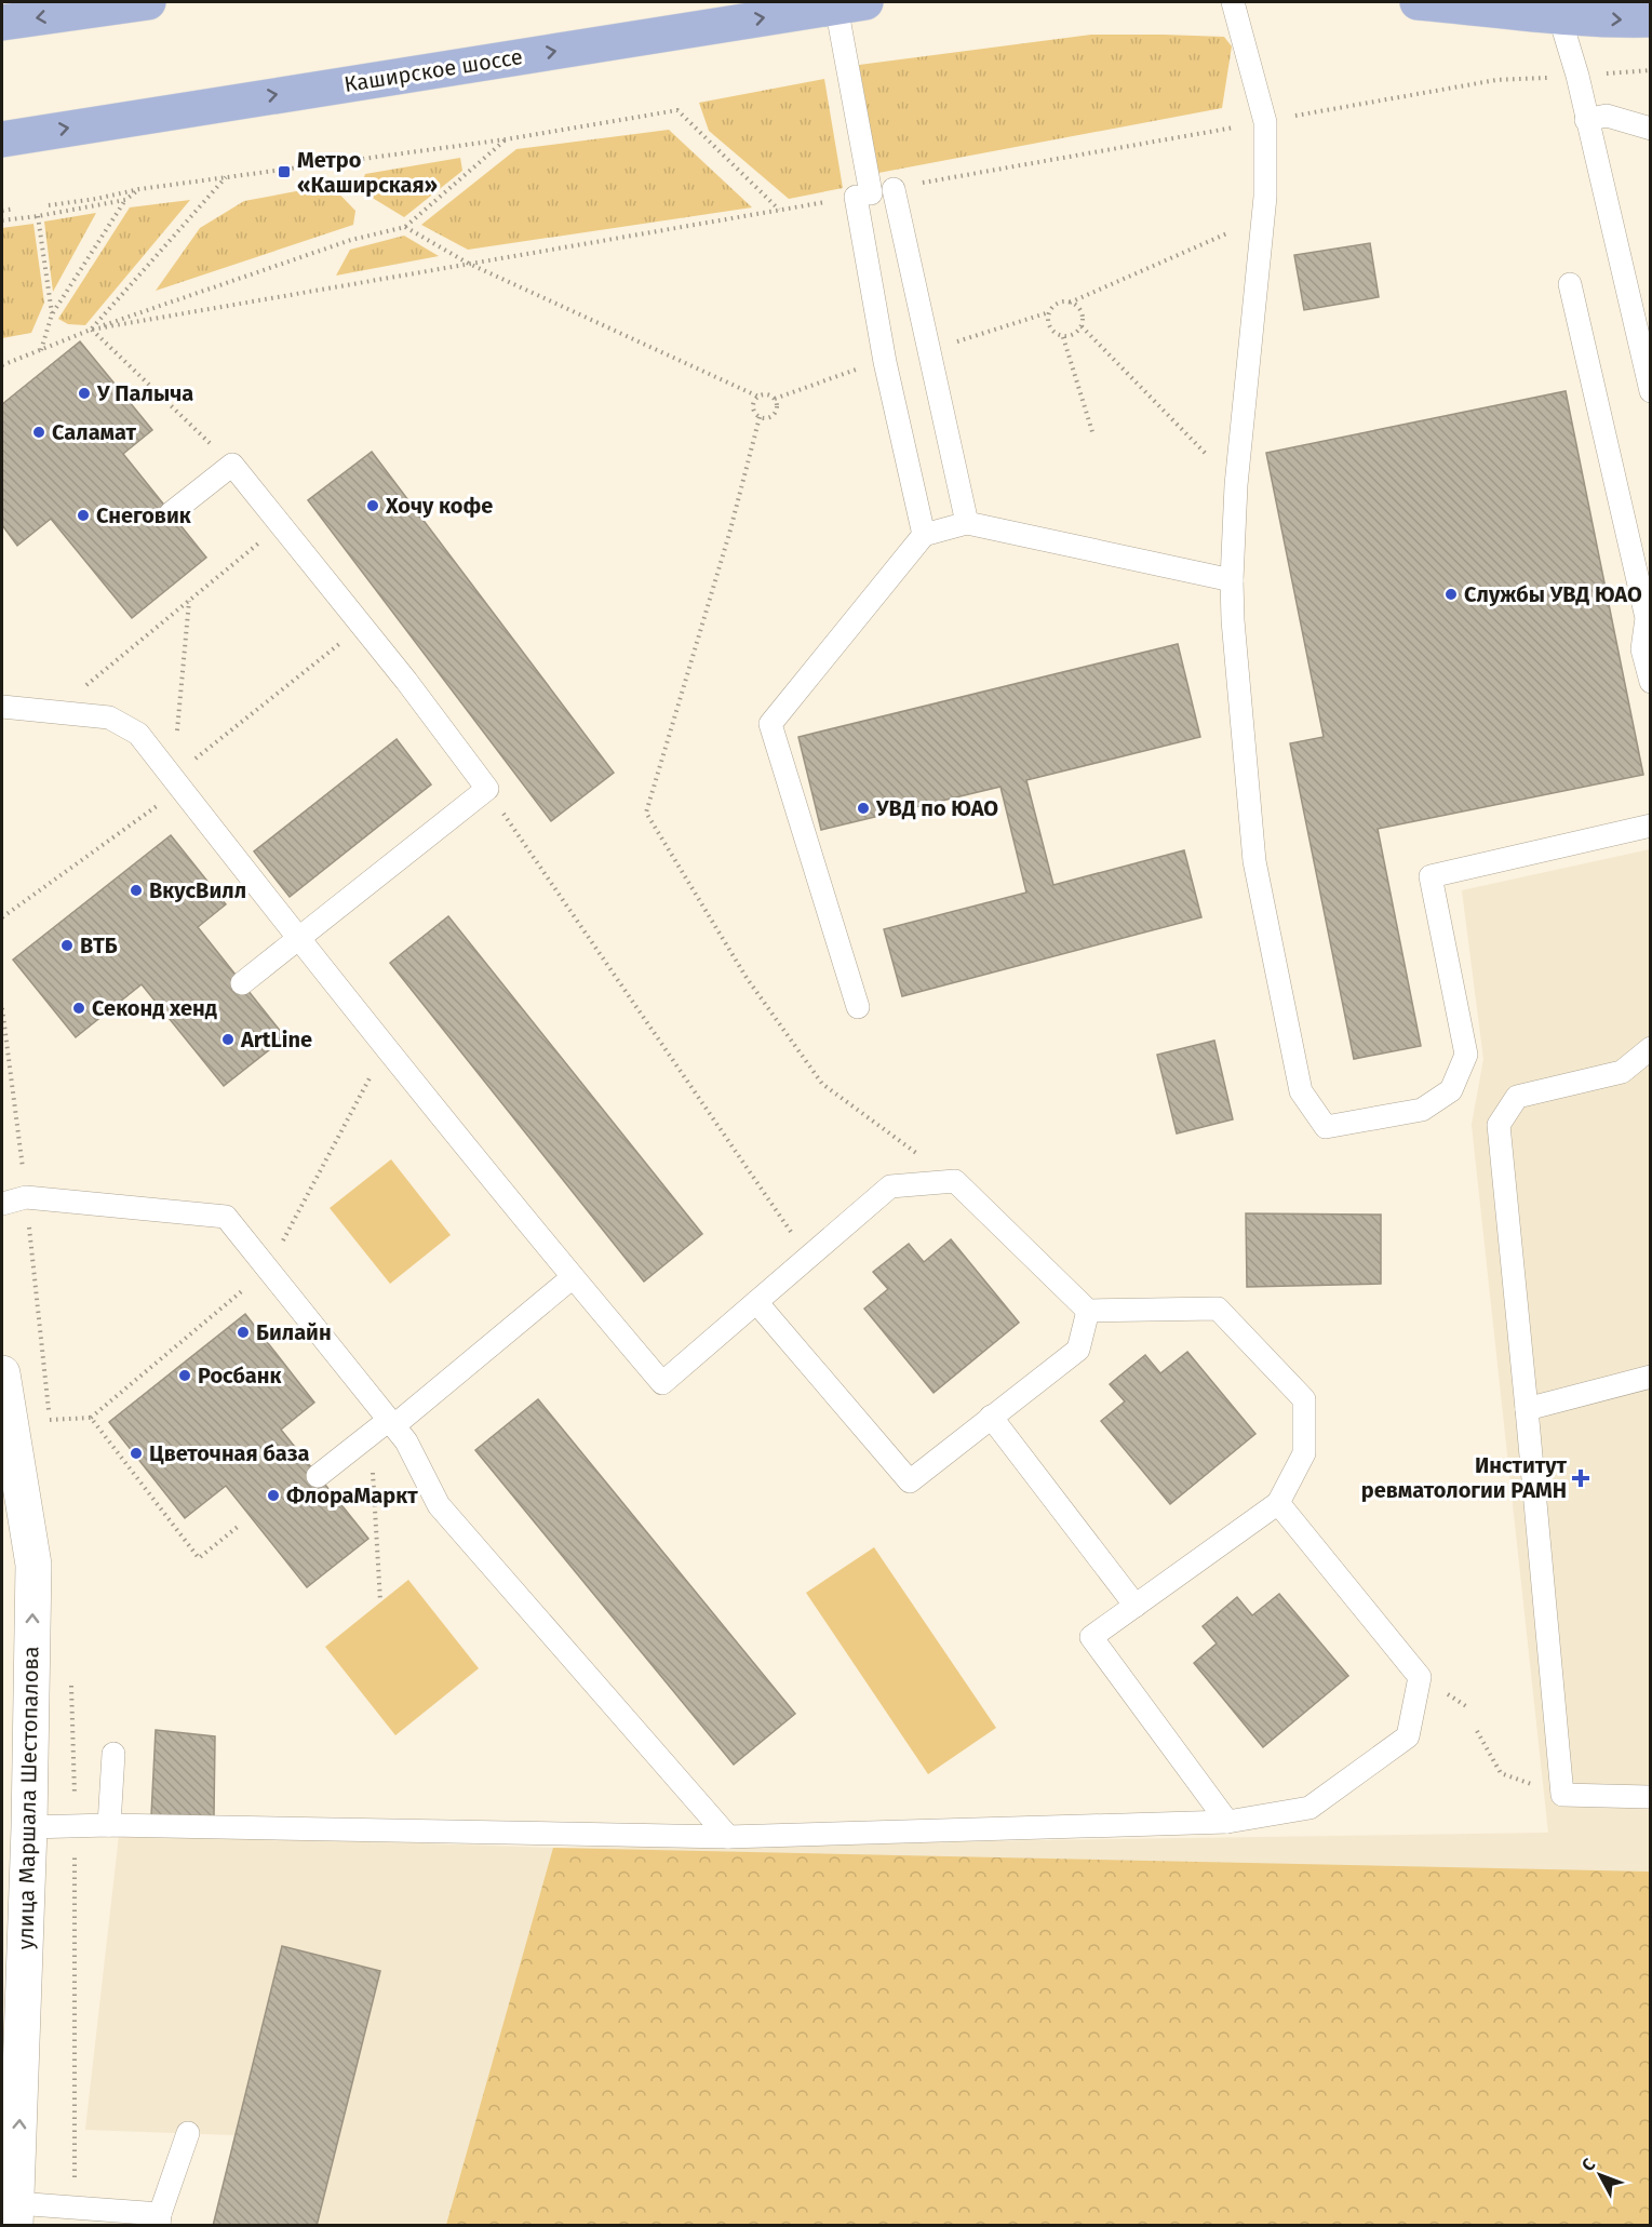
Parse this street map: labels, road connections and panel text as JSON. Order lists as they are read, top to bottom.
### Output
{
  "streets": {
    "main road": ["Каширское шоссе"],
    "street": ["улица Маршала Шестопалова"]
  },
  "one_way": ["Каширское шоссе", "улица Маршала Шестопалова"],
  "places": {
    "transit": ["Метро «Каширская»"],
    "other": [
      "У Палыча",
      "Саламат",
      "Хочу кофе",
      "Снеговик",
      "Службы УВД ЮАО",
      "УВД по ЮАО",
      "ВкусВилл",
      "ВТБ",
      "Секонд хенд",
      "ArtLine",
      "Билайн",
      "Росбанк",
      "Цветочная база",
      "ФлораМаркт"
    ],
    "health": ["Институт ревматологии РАМН"]
  },
  "north": "top left"
}
